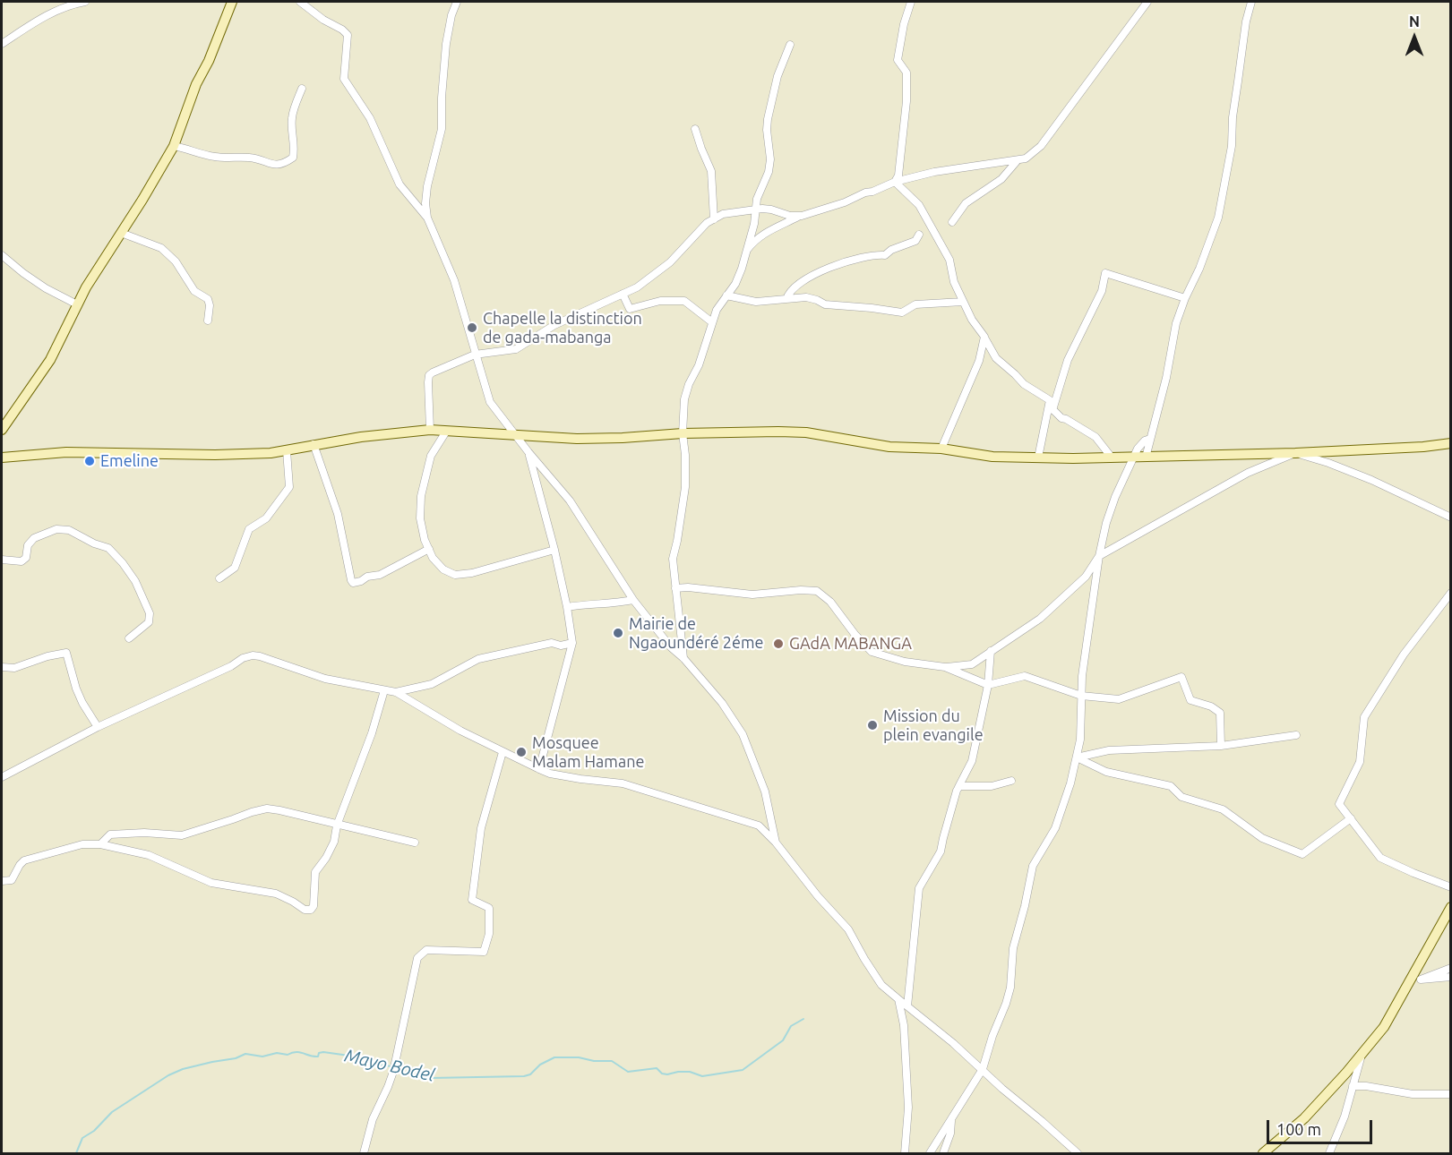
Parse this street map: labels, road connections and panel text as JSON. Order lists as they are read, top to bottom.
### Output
{
  "water": ["Mayo Bodel"],
  "places": [
    "Chapelle la distinction de gada-mabanga",
    "Emeline",
    "Mairie de Ngaoundéré 2éme",
    "GAdA MABANGA",
    "Mission du plein evangile",
    "Mosquee Malam Hamane"
  ],
  "scale_bar": "100 m",
  "north": "top"
}
